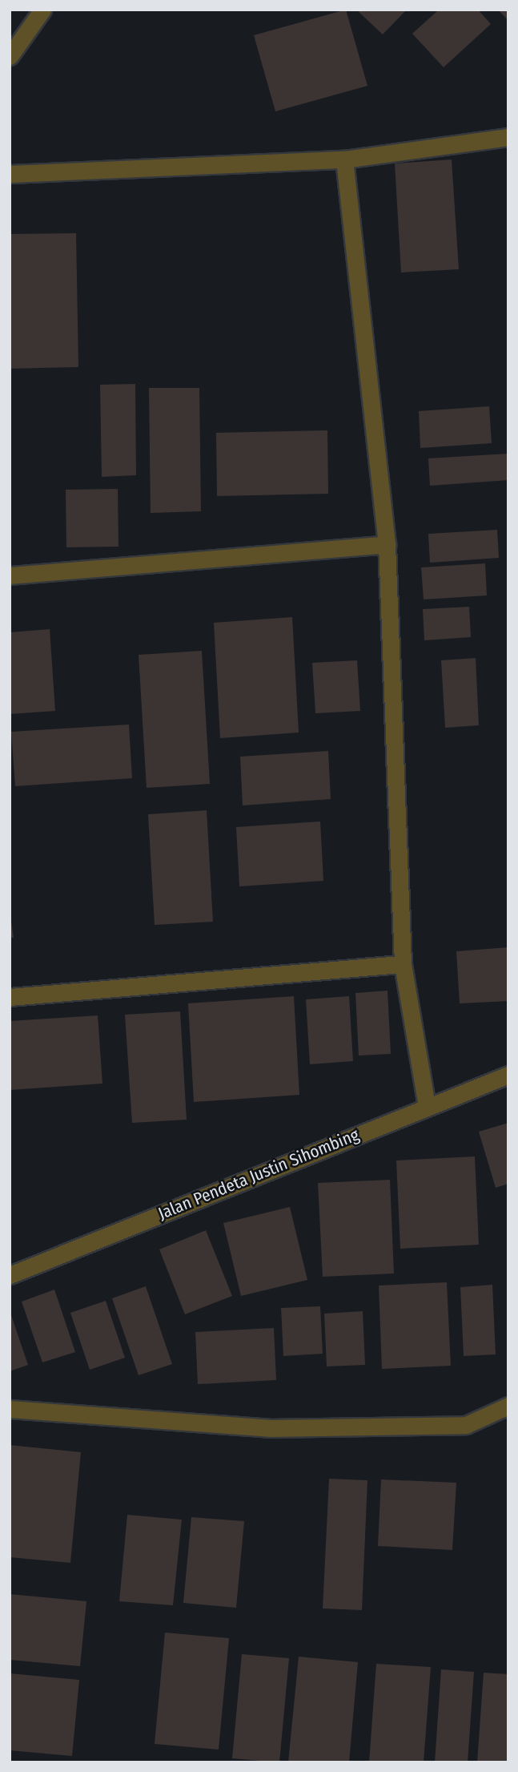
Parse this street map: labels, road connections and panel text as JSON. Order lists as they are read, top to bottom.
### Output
{
  "streets": {
    "street": ["Jalan Pendeta Justin Sihombing"]
  }
}
